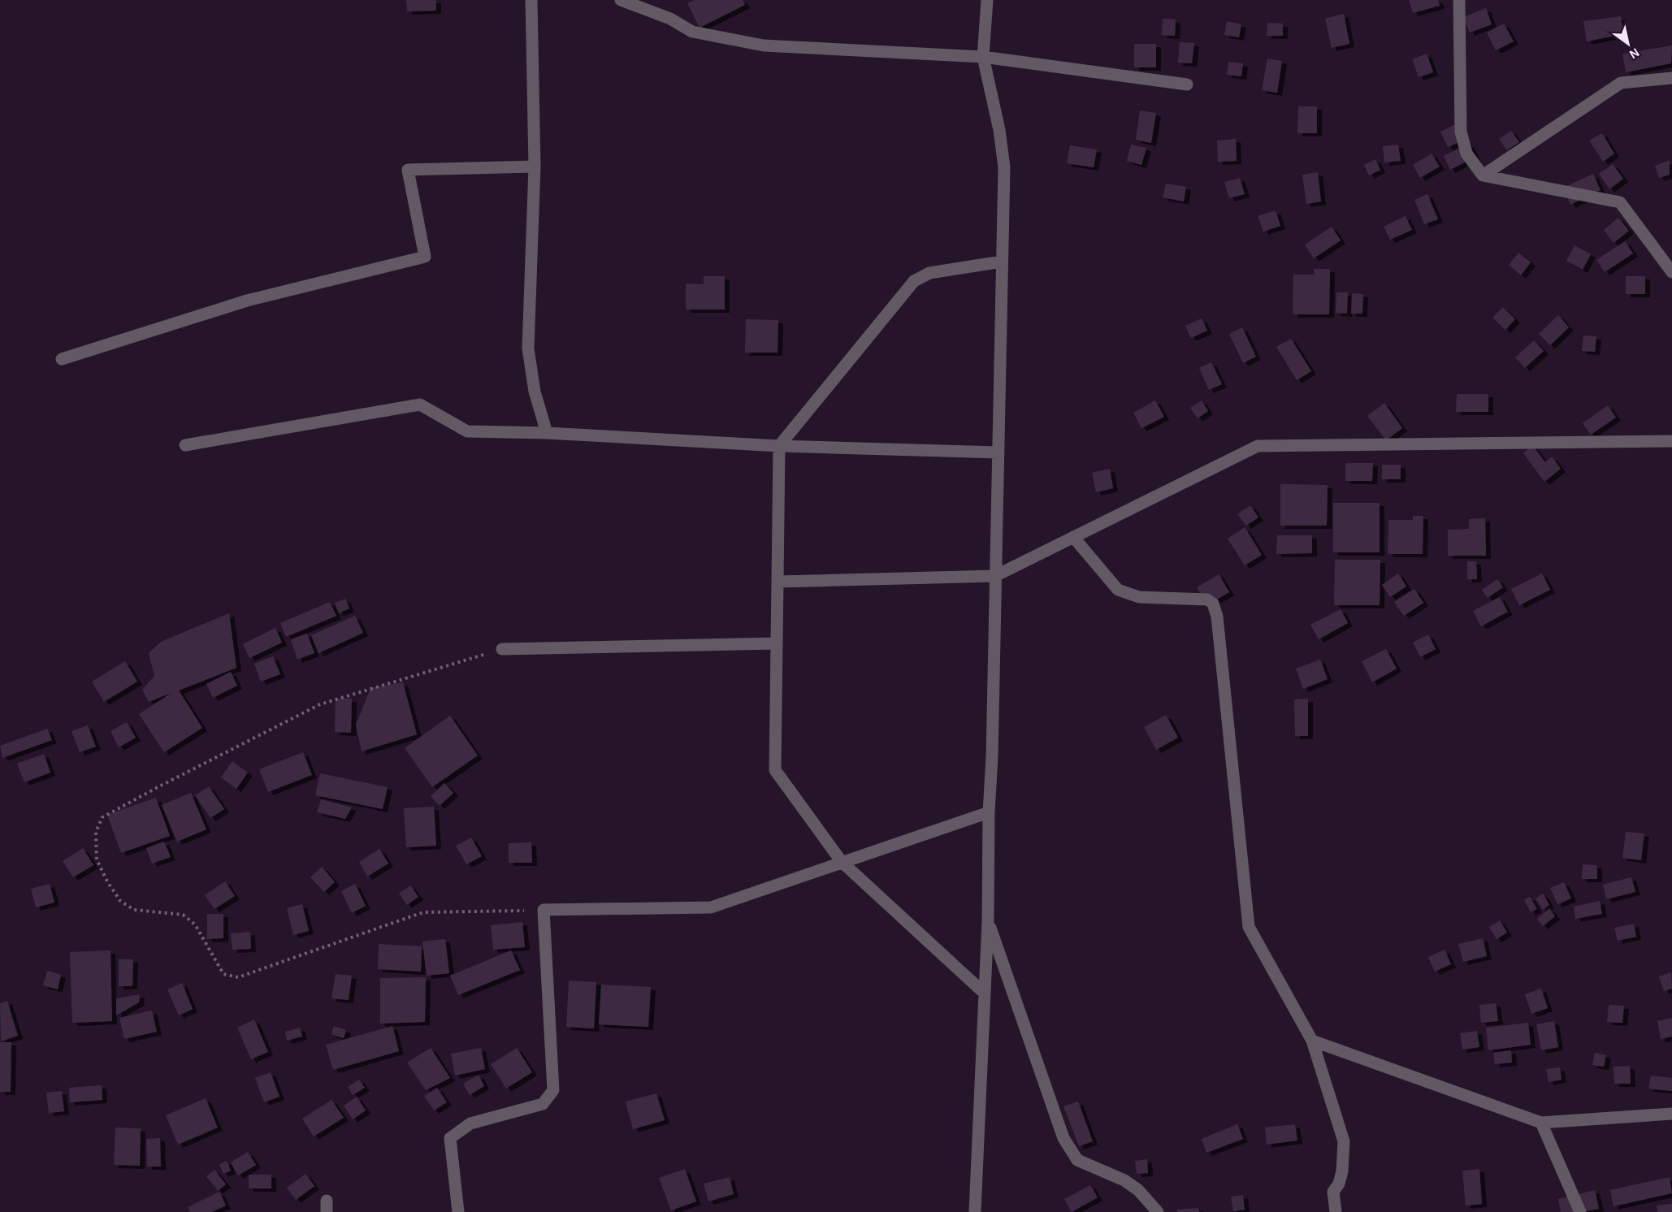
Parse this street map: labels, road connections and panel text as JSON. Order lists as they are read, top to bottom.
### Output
{
  "north": "bottom right"
}
